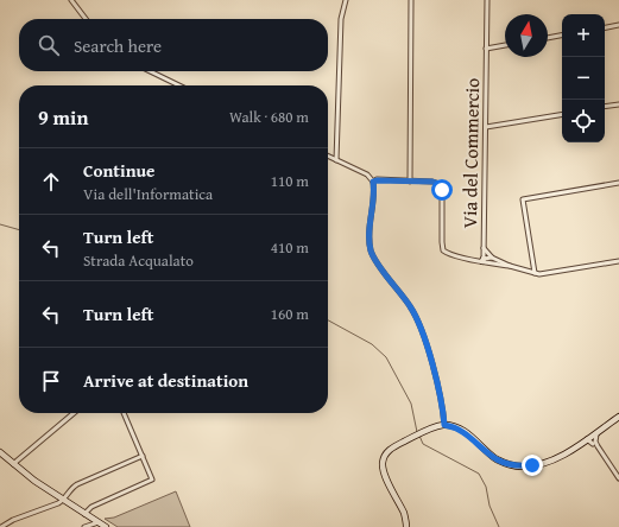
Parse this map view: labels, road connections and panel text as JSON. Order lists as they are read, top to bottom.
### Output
{
  "streets": {
    "street": ["Via del Commercio"]
  },
  "north": "top",
  "page": {
    "map_buttons": ["+", "−"],
    "search": "Search here",
    "heading": ["9 min", "Walk · 680 m"],
    "list": [
      ["Continue", "Via dell'Informatica", "110 m"],
      ["Turn left", "Strada Acqualato", "410 m"],
      ["Turn left", "160 m"],
      "Arrive at destination"
    ]
  }
}
